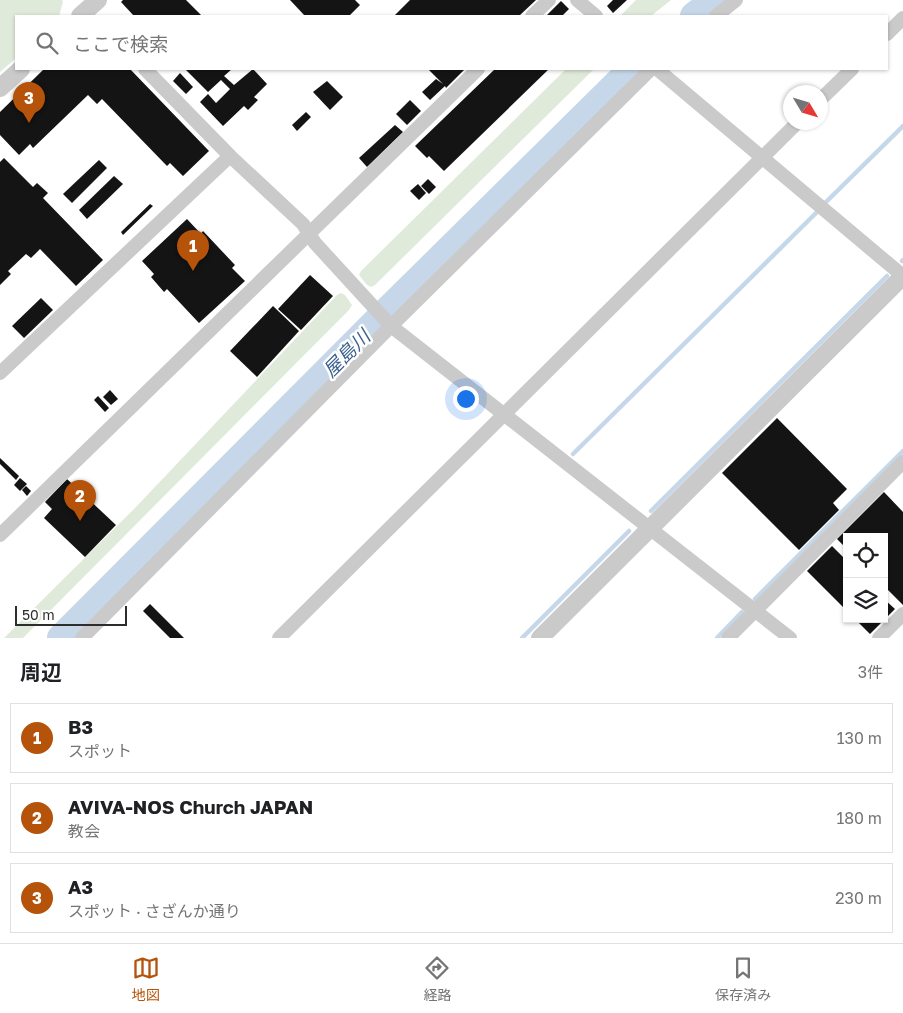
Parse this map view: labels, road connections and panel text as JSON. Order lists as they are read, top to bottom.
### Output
{
  "water": ["屋島川"],
  "scale_bar": "50 m",
  "north": "bottom right",
  "page": {
    "search": "ここで検索",
    "pins": ["3", "1", "2"],
    "scale": "50 m",
    "heading": ["周辺", "3件"],
    "list": [
      {
        "mark": "1",
        "name": "B3",
        "note": "スポット",
        "value": "130 m"
      },
      {
        "mark": "2",
        "name": "AVIVA-NOS Church JAPAN",
        "note": "教会",
        "value": "180 m"
      },
      {
        "mark": "3",
        "name": "A3",
        "note": "スポット · さざんか通り",
        "value": "230 m"
      }
    ],
    "nav": ["地図", "経路", "保存済み"]
  }
}
